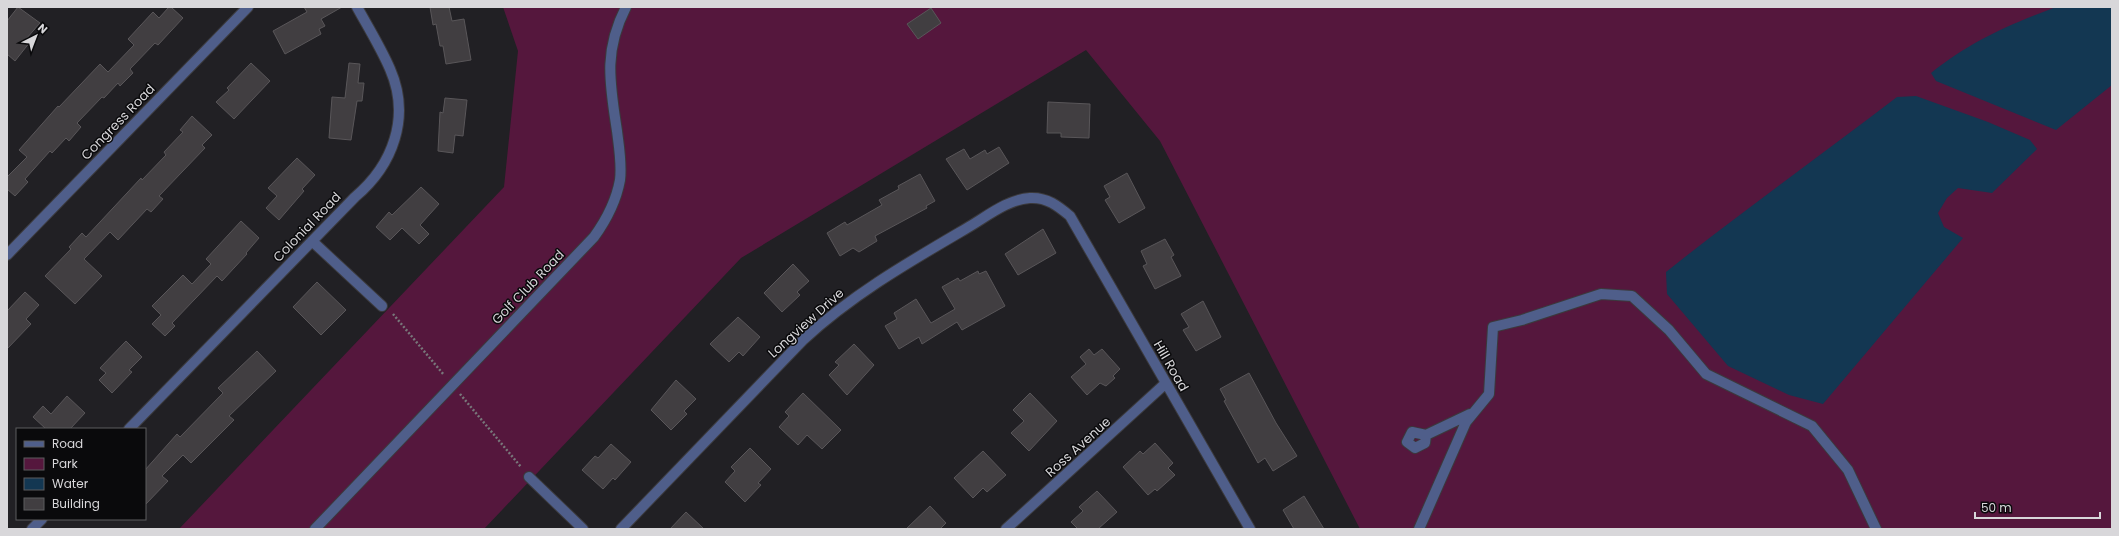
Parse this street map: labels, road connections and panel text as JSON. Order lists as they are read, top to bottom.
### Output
{
  "streets": {
    "street": [
      "Congress Road",
      "Colonial Road",
      "Golf Club Road",
      "Longview Drive",
      "Hill Road",
      "Ross Avenue"
    ]
  },
  "crossings": [
    ["Longview Drive", "Hill Road"],
    ["Hill Road", "Ross Avenue"]
  ],
  "legend": [
    "Road",
    "Park",
    "Water",
    "Building"
  ],
  "scale_bar": "50 m",
  "north": "top right"
}
